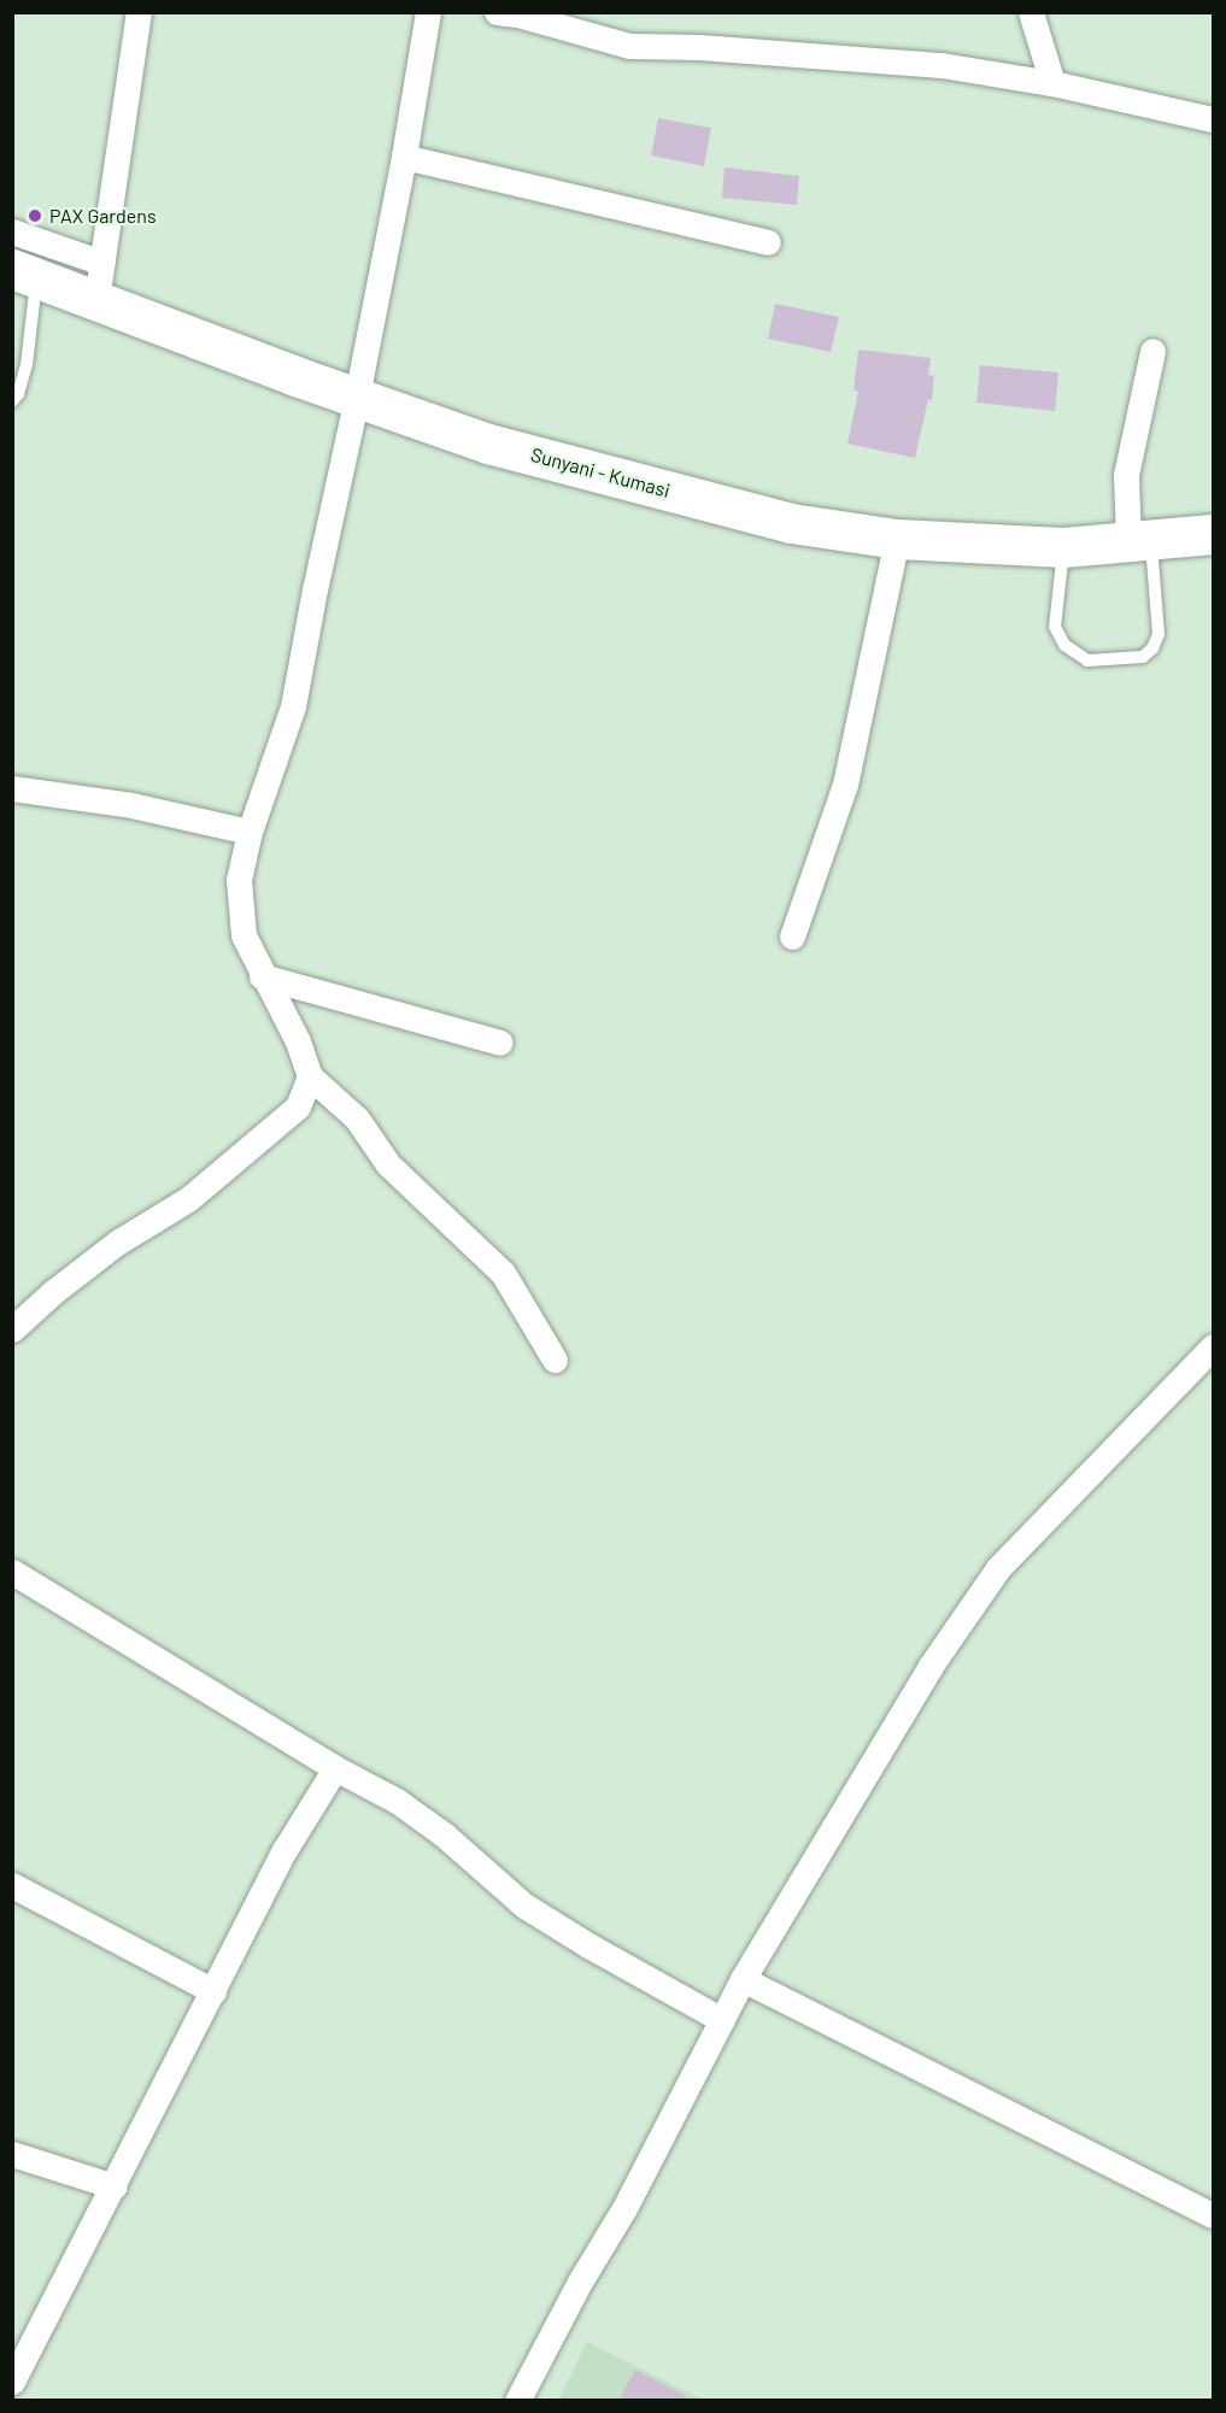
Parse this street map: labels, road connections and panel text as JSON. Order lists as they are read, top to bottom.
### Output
{
  "streets": {
    "main road": ["Sunyani - Kumasi"]
  },
  "places": ["PAX Gardens"]
}
